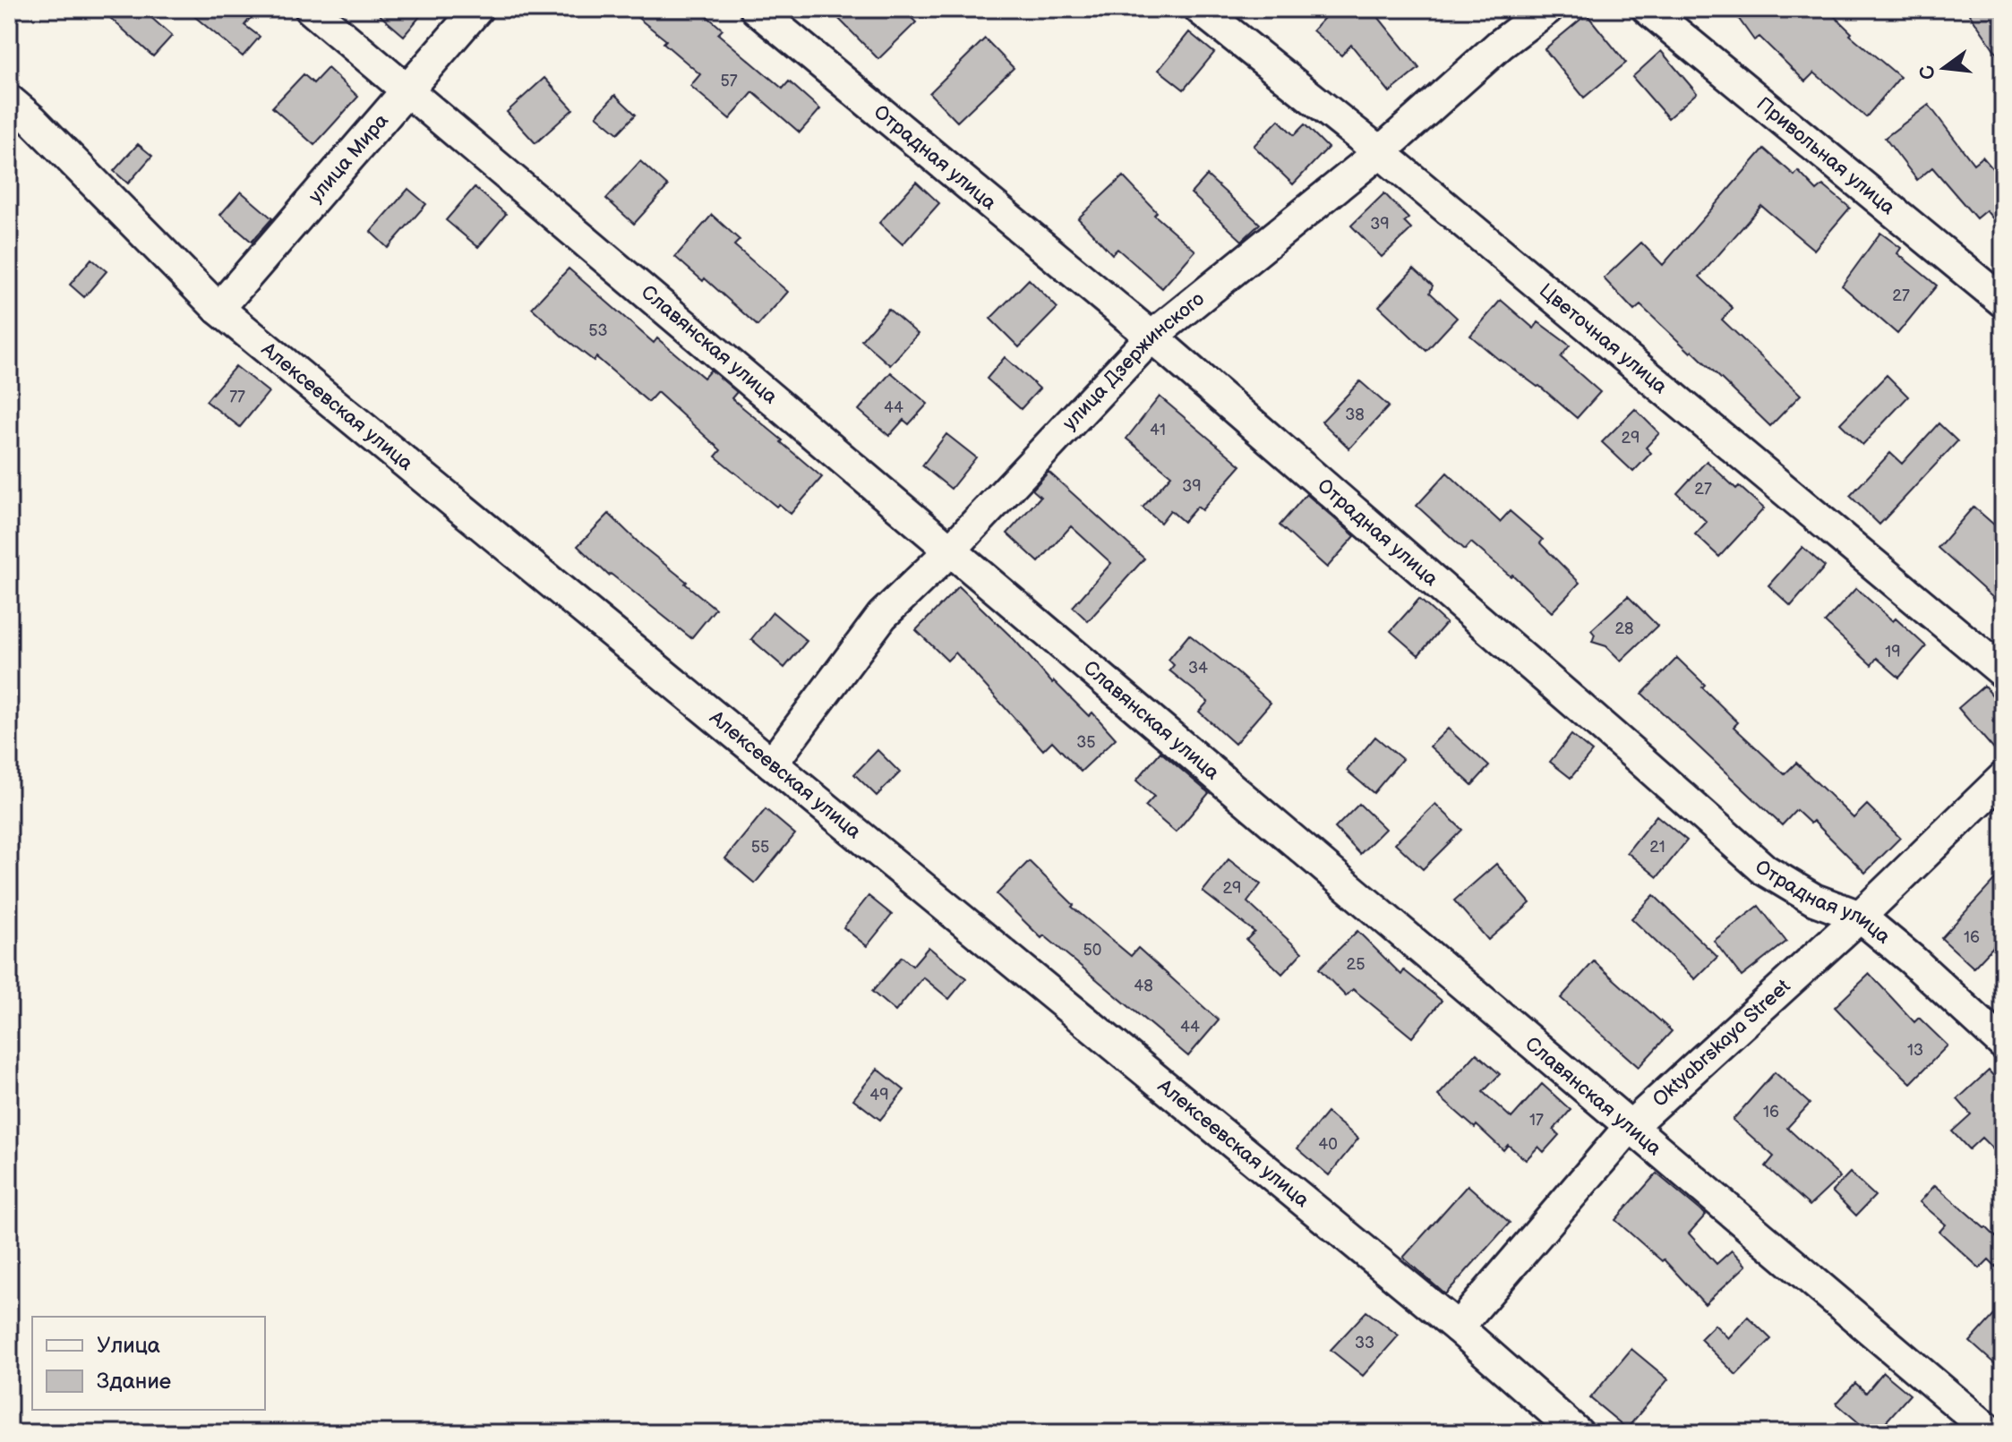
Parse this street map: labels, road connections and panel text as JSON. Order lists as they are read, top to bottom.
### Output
{
  "streets": {
    "street": [
      "Привольная улица",
      "Отрадная улица",
      "улица Мира",
      "Цветочная улица",
      "Славянская улица",
      "улица Дзержинского",
      "Алексеевская улица",
      "Oktyabrskaya Street"
    ]
  },
  "crossings": [
    ["Отрадная улица", "улица Дзержинского"],
    ["Отрадная улица", "Oktyabrskaya Street"],
    ["улица Мира", "Славянская улица"],
    ["улица Мира", "Алексеевская улица"],
    ["Цветочная улица", "улица Дзержинского"],
    ["Славянская улица", "улица Дзержинского"],
    ["Славянская улица", "Oktyabrskaya Street"],
    ["улица Дзержинского", "Алексеевская улица"],
    ["Алексеевская улица", "Oktyabrskaya Street"]
  ],
  "house_numbers": [
    "57",
    "39",
    "27",
    "53",
    "77",
    "44",
    "38",
    "41",
    "29",
    "39",
    "27",
    "28",
    "19",
    "34",
    "35",
    "55",
    "21",
    "29",
    "16",
    "50",
    "25",
    "48",
    "44",
    "13",
    "49",
    "16",
    "17",
    "40",
    "33"
  ],
  "legend": ["Улица", "Здание"],
  "north": "left"
}
